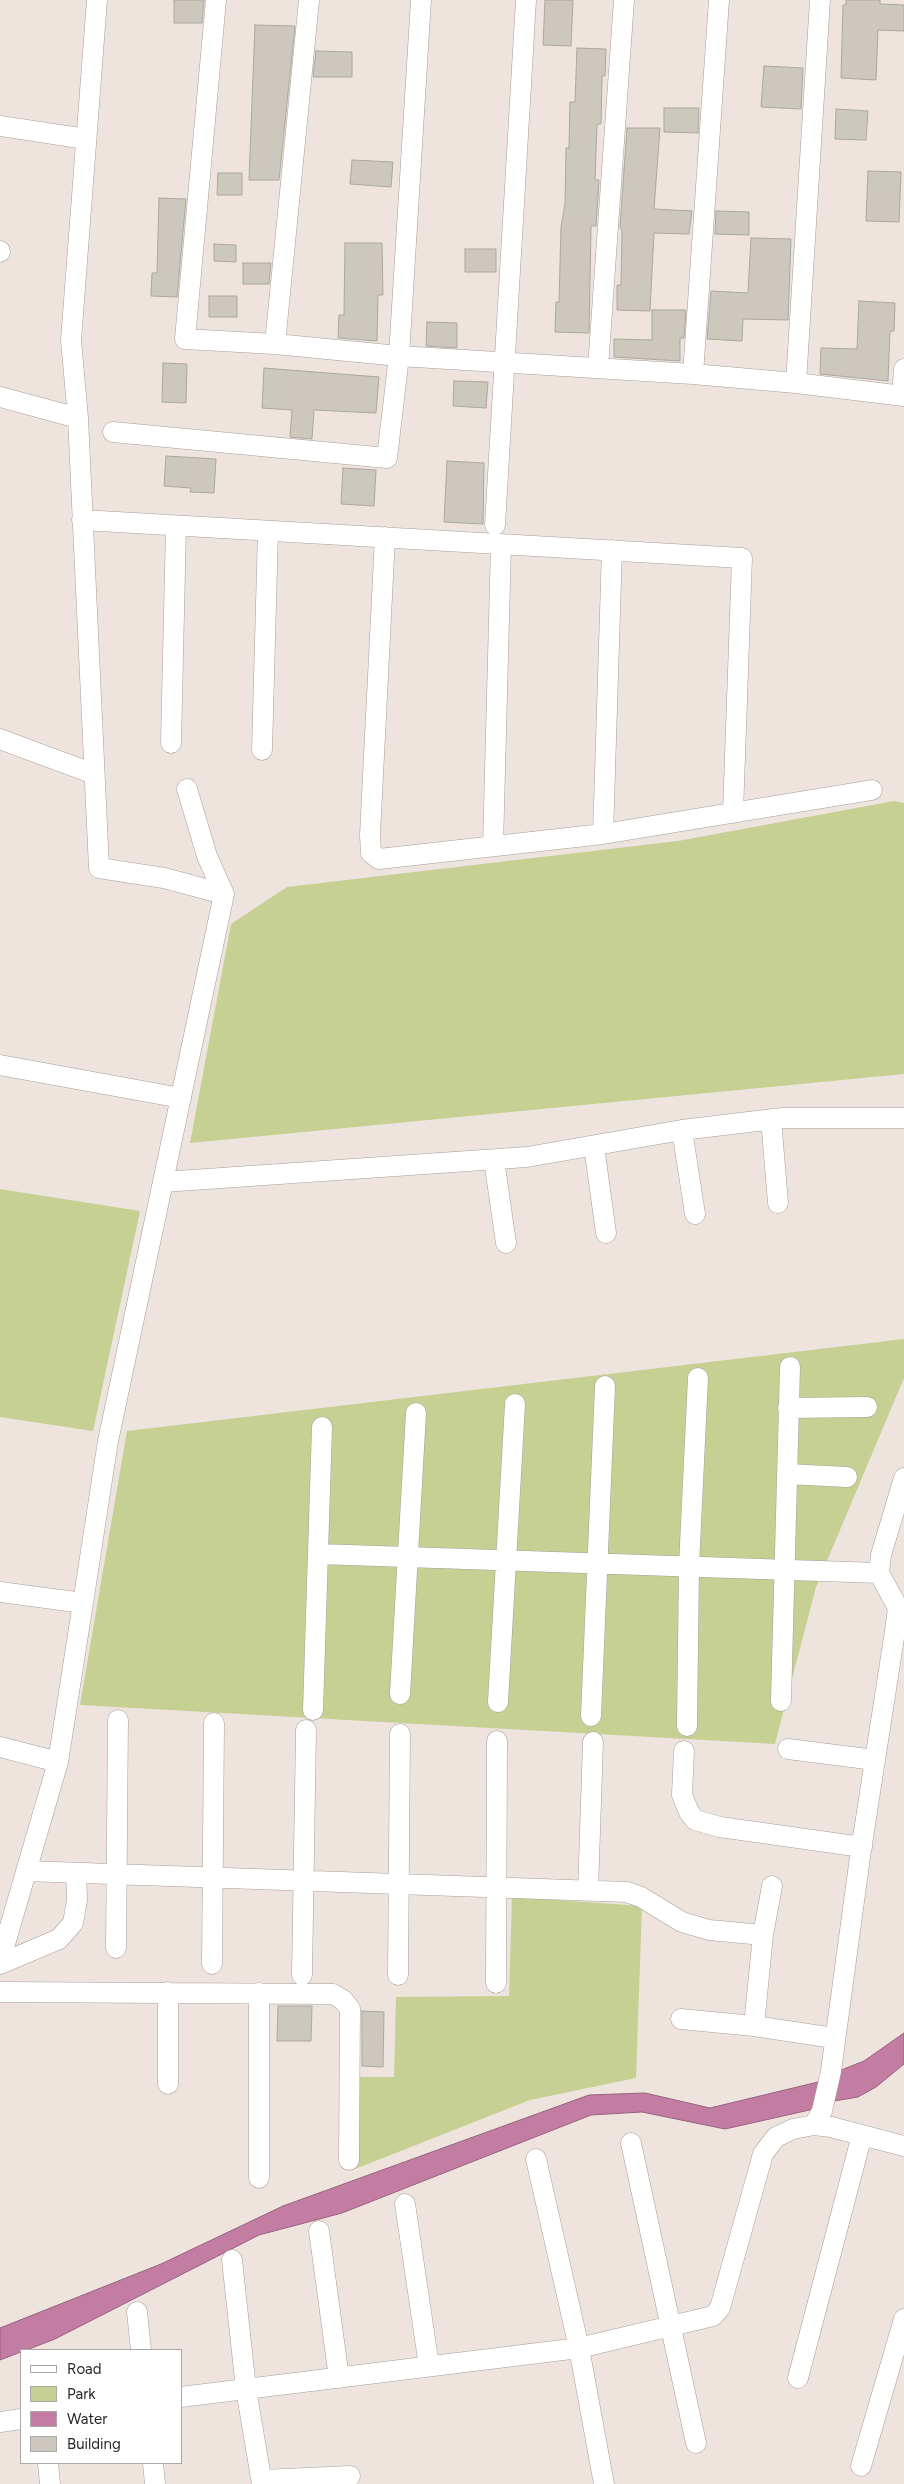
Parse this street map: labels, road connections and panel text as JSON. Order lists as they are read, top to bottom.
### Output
{
  "legend": [
    "Road",
    "Park",
    "Water",
    "Building"
  ]
}
